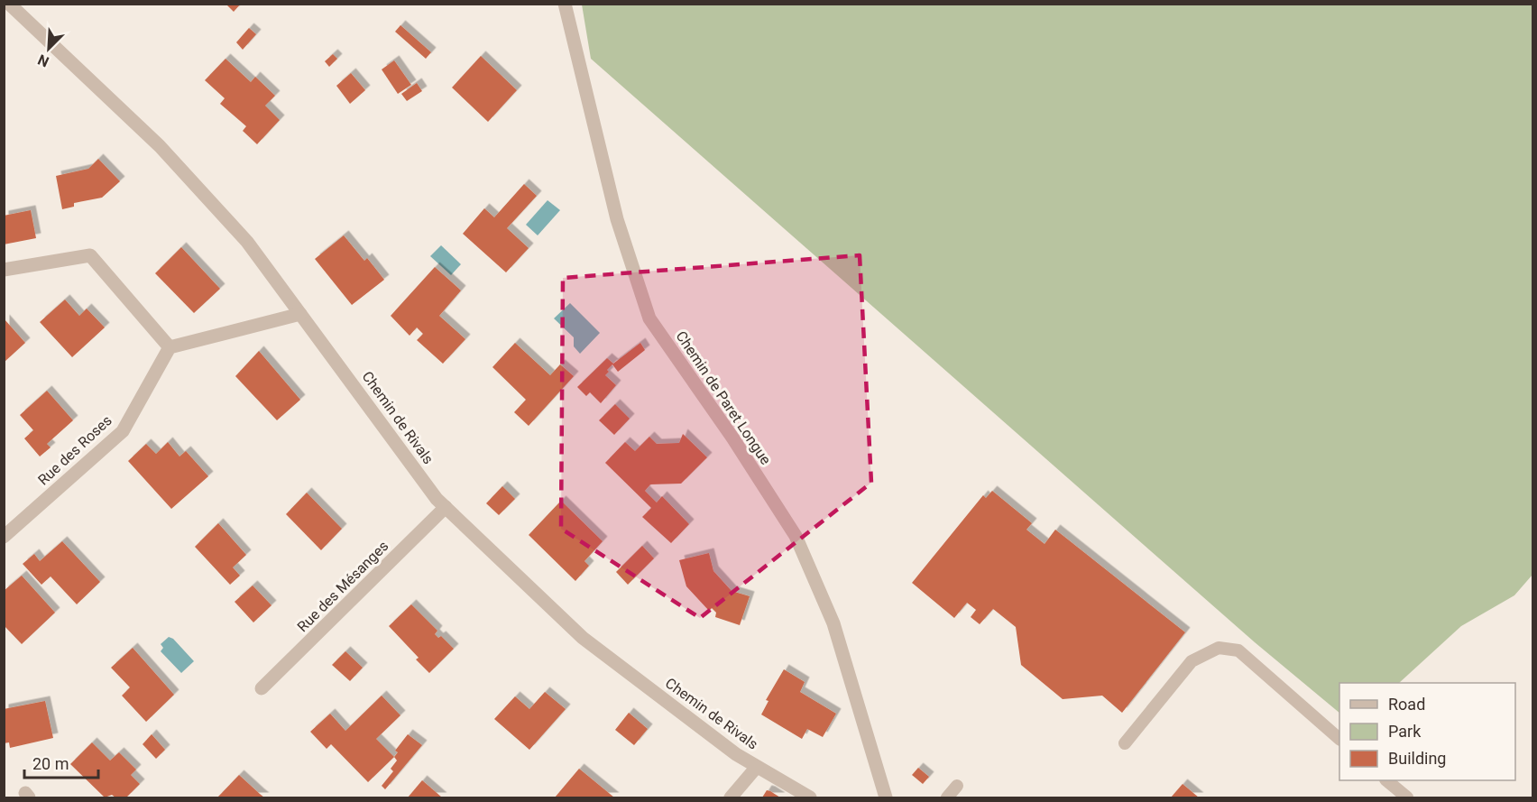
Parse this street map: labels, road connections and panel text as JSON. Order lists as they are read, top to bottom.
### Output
{
  "streets": {
    "street": [
      "Chemin de Paret Longue",
      "Chemin de Rivals",
      "Rue des Roses",
      "Rue des Mésanges"
    ]
  },
  "crossings": [
    ["Chemin de Rivals", "Rue des Mésanges"]
  ],
  "legend": ["Road", "Park", "Building"],
  "scale_bar": "20 m",
  "north": "bottom left"
}
